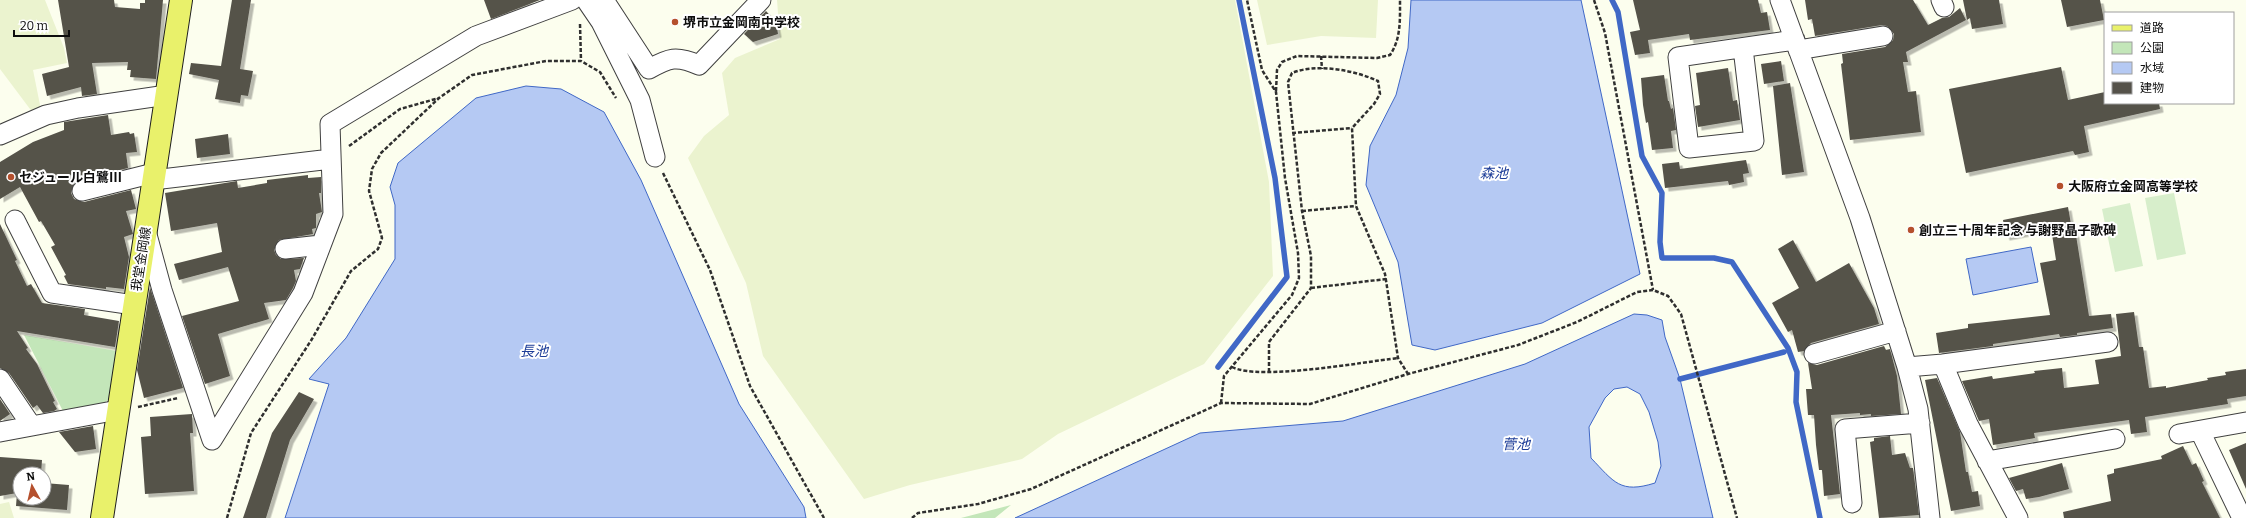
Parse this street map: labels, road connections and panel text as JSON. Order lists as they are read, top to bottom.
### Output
{
  "streets": {
    "main road": ["我堂金岡線"]
  },
  "water": ["森池", "長池", "菅池"],
  "places": [
    "堺市立金岡南中学校",
    "セジュール白鷺Ⅲ",
    "大阪府立金岡高等学校",
    "創立三十周年記念 与謝野晶子歌碑"
  ],
  "legend": [
    "道路",
    "公園",
    "水域",
    "建物"
  ],
  "scale_bar": "20 m",
  "north": "top"
}
